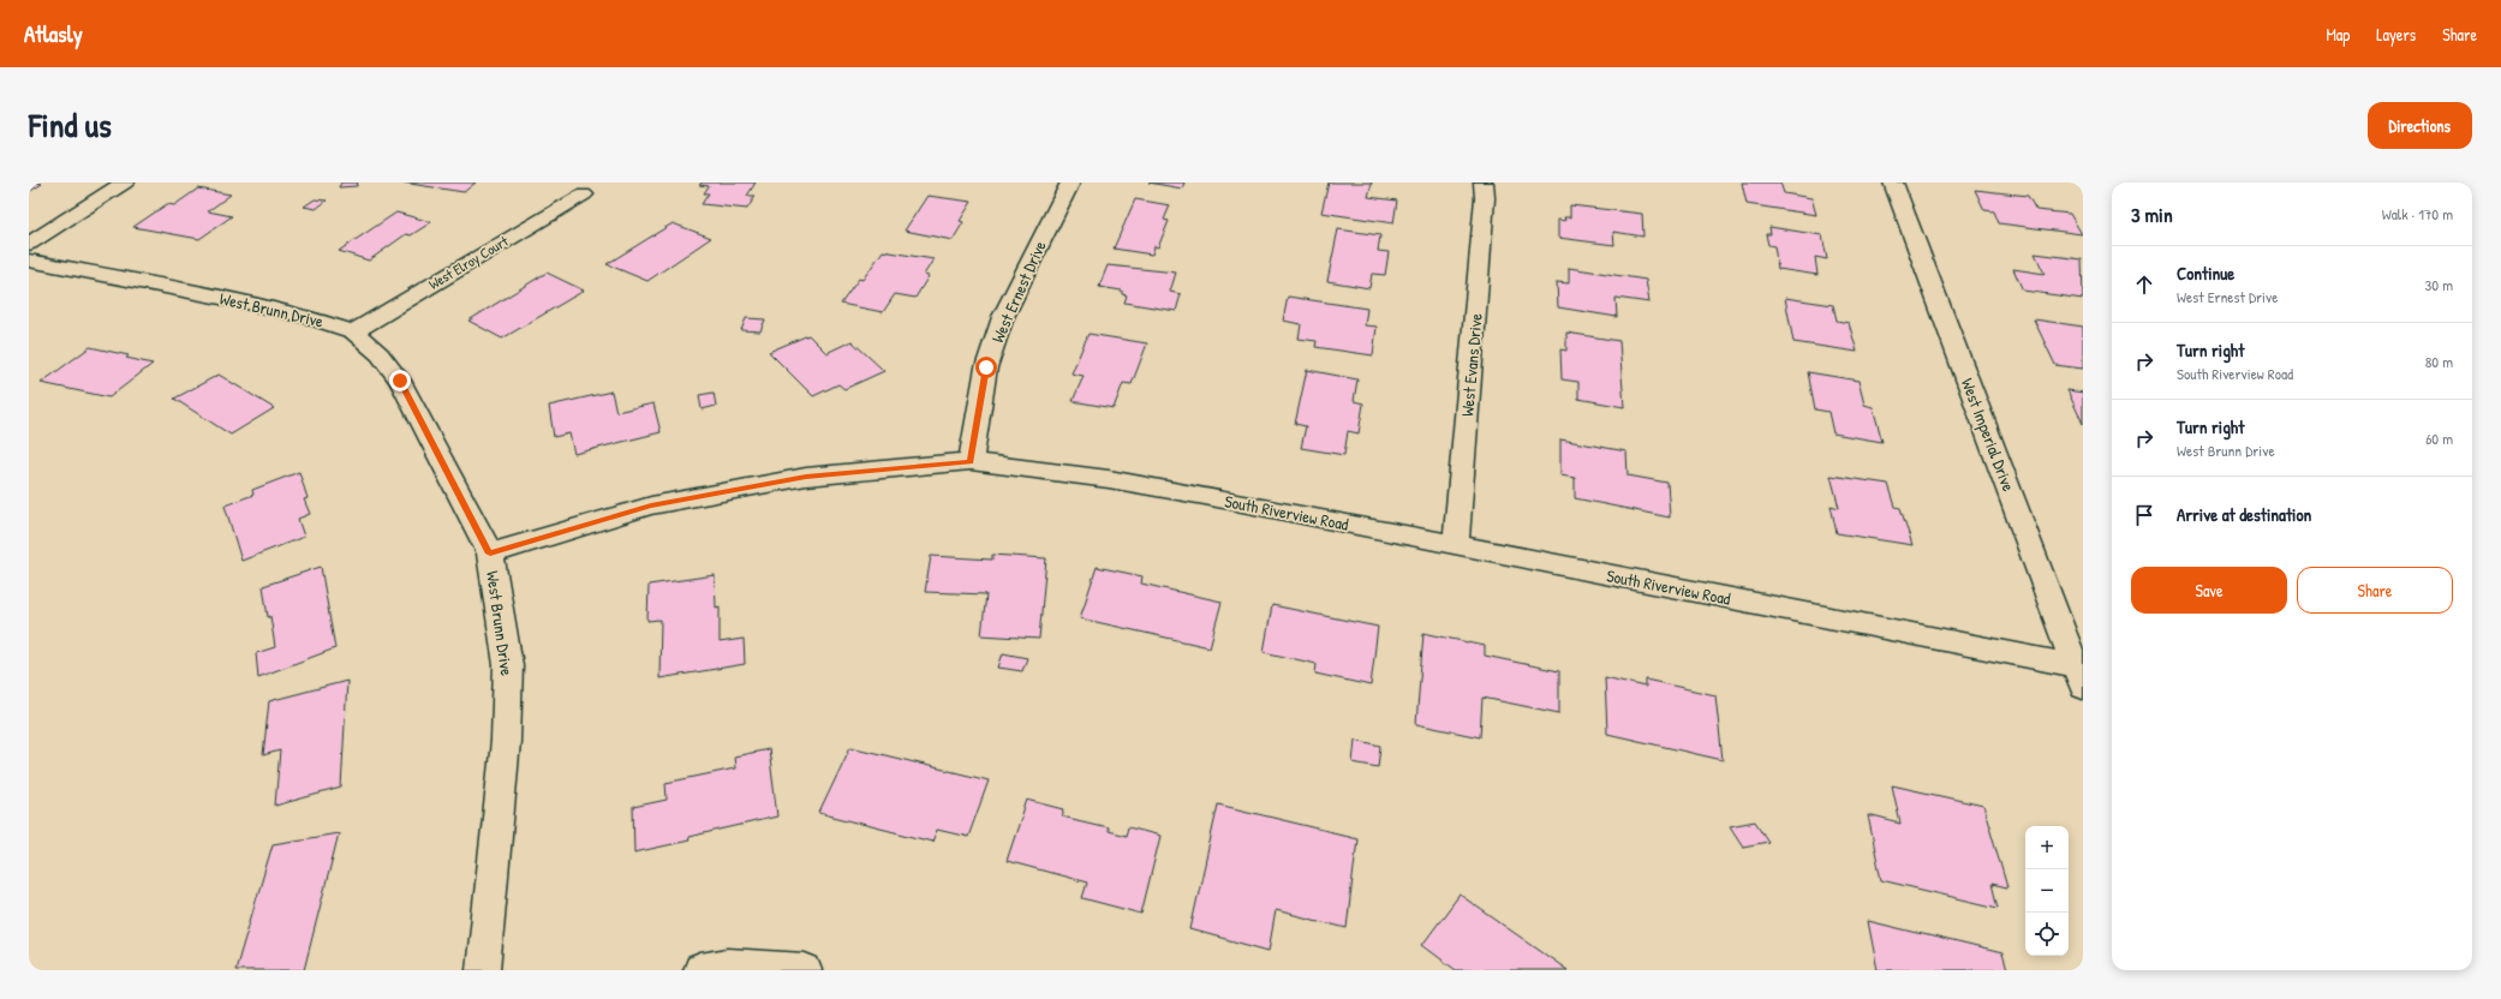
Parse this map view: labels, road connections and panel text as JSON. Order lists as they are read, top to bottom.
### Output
{
  "streets": {
    "street": [
      "West Elroy Court",
      "West Ernest Drive",
      "West Brunn Drive",
      "West Evans Drive",
      "West Imperial Drive",
      "South Riverview Road"
    ]
  },
  "crossings": [
    ["West Elroy Court", "West Brunn Drive"],
    ["West Ernest Drive", "South Riverview Road"],
    ["West Brunn Drive", "South Riverview Road"],
    ["West Evans Drive", "South Riverview Road"],
    ["West Imperial Drive", "South Riverview Road"]
  ],
  "page": {
    "header": "Atlasly",
    "nav": ["Map", "Layers", "Share"],
    "title": "Find us",
    "buttons": [
      "Directions",
      ["Save", "Share"]
    ],
    "heading": ["3 min", "Walk · 170 m"],
    "list": [
      ["Continue", "West Ernest Drive", "30 m"],
      ["Turn right", "South Riverview Road", "80 m"],
      ["Turn right", "West Brunn Drive", "60 m"],
      "Arrive at destination"
    ],
    "map_buttons": ["+", "−"]
  }
}
